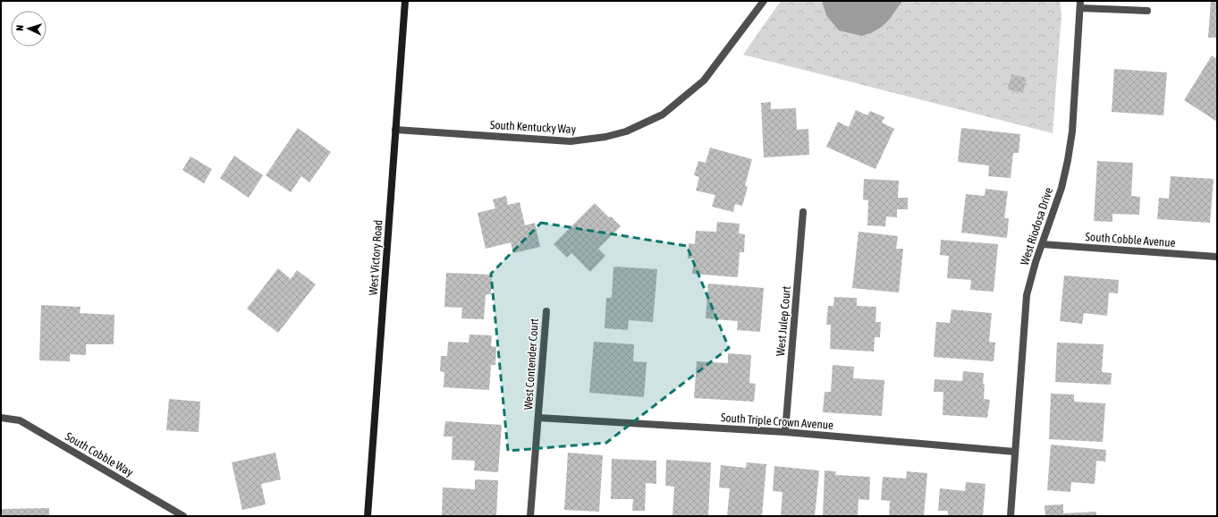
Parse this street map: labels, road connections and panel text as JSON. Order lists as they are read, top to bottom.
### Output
{
  "streets": {
    "main road": ["West Victory Road"],
    "street": [
      "South Kentucky Way",
      "West Riodosa Drive",
      "South Cobble Avenue",
      "West Julep Court",
      "West Contender Court",
      "South Triple Crown Avenue",
      "South Cobble Way"
    ]
  },
  "crossings": [
    ["South Kentucky Way", "West Victory Road"],
    ["West Riodosa Drive", "South Cobble Avenue"],
    ["West Riodosa Drive", "South Triple Crown Avenue"],
    ["West Julep Court", "South Triple Crown Avenue"],
    ["West Contender Court", "South Triple Crown Avenue"]
  ],
  "north": "left"
}
